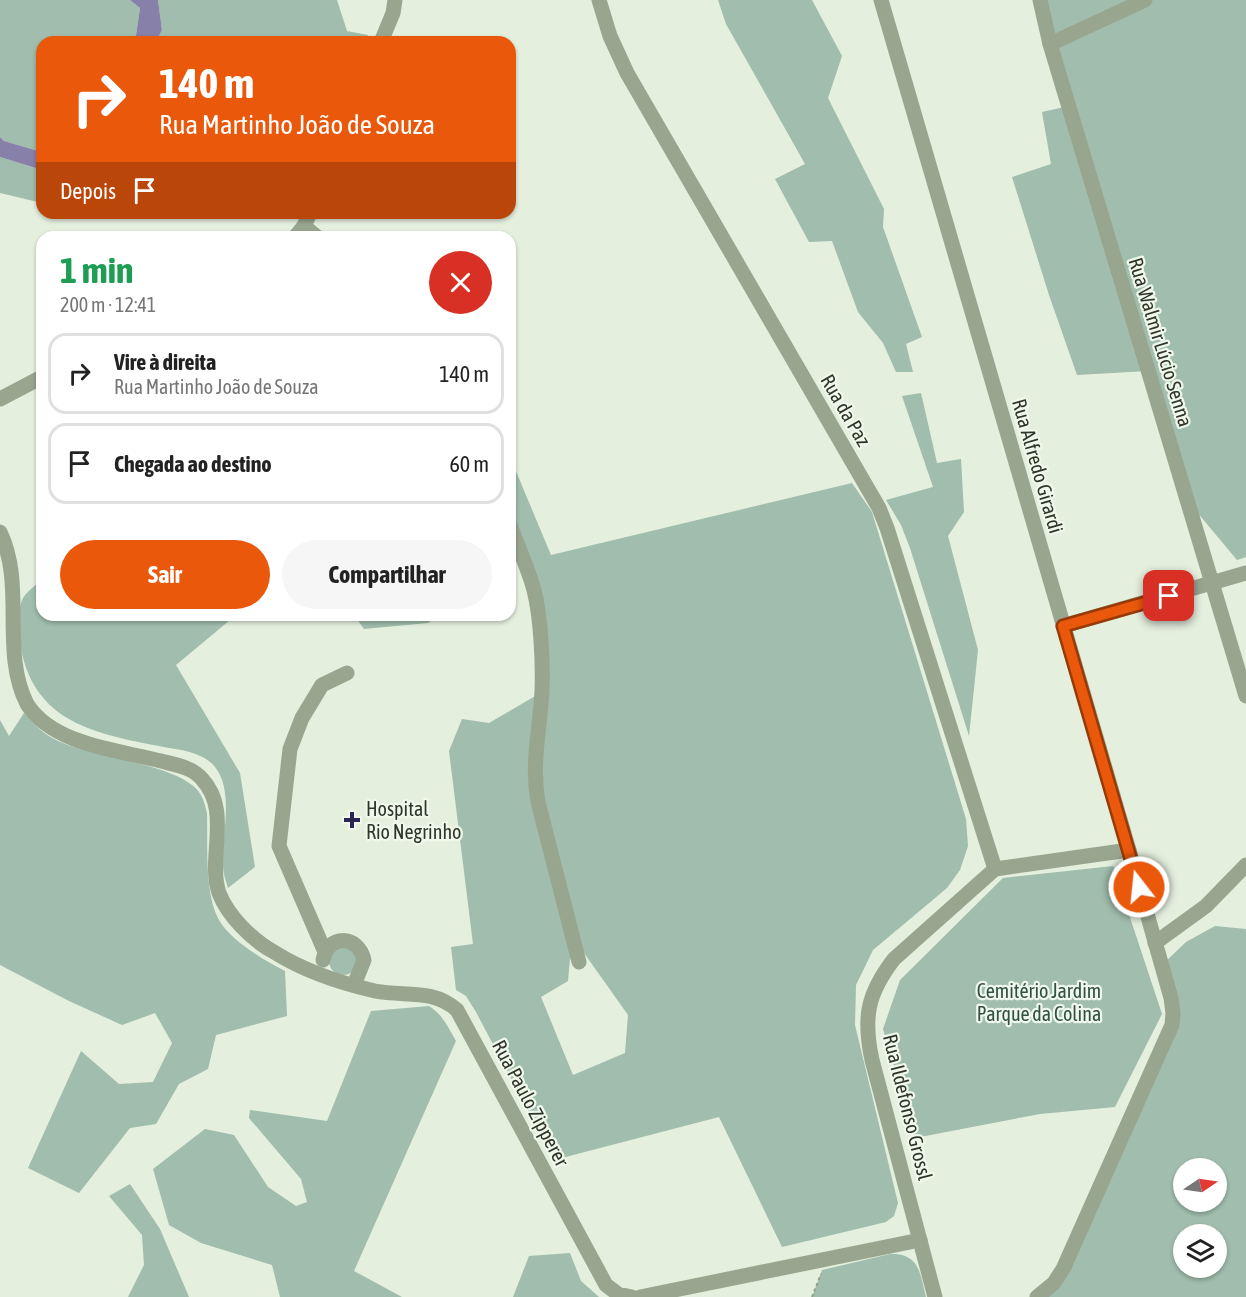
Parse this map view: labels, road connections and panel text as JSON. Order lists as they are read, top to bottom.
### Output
{
  "streets": {
    "street": [
      "Rua Walmir Lúcio Senna",
      "Rua da Paz",
      "Rua Alfredo Girardi",
      "Rua Paulo Zipperer",
      "Rua Ildefonso Grossl"
    ]
  },
  "crossings": [
    ["Rua da Paz", "Rua Ildefonso Grossl"]
  ],
  "parks": ["Cemitério Jardim Parque da Colina"],
  "places": {
    "health": ["Hospital Rio Negrinho"]
  },
  "north": "right",
  "page": {
    "turn": ["140 m", "Rua Martinho João de Souza"],
    "then": "Depois",
    "heading": ["1 min", "200 m · 12:41"],
    "list": [
      {
        "name": "Vire à direita",
        "note": "Rua Martinho João de Souza",
        "value": "140 m"
      },
      {
        "name": "Chegada ao destino",
        "value": "60 m"
      }
    ],
    "buttons": ["Sair", "Compartilhar"]
  }
}
